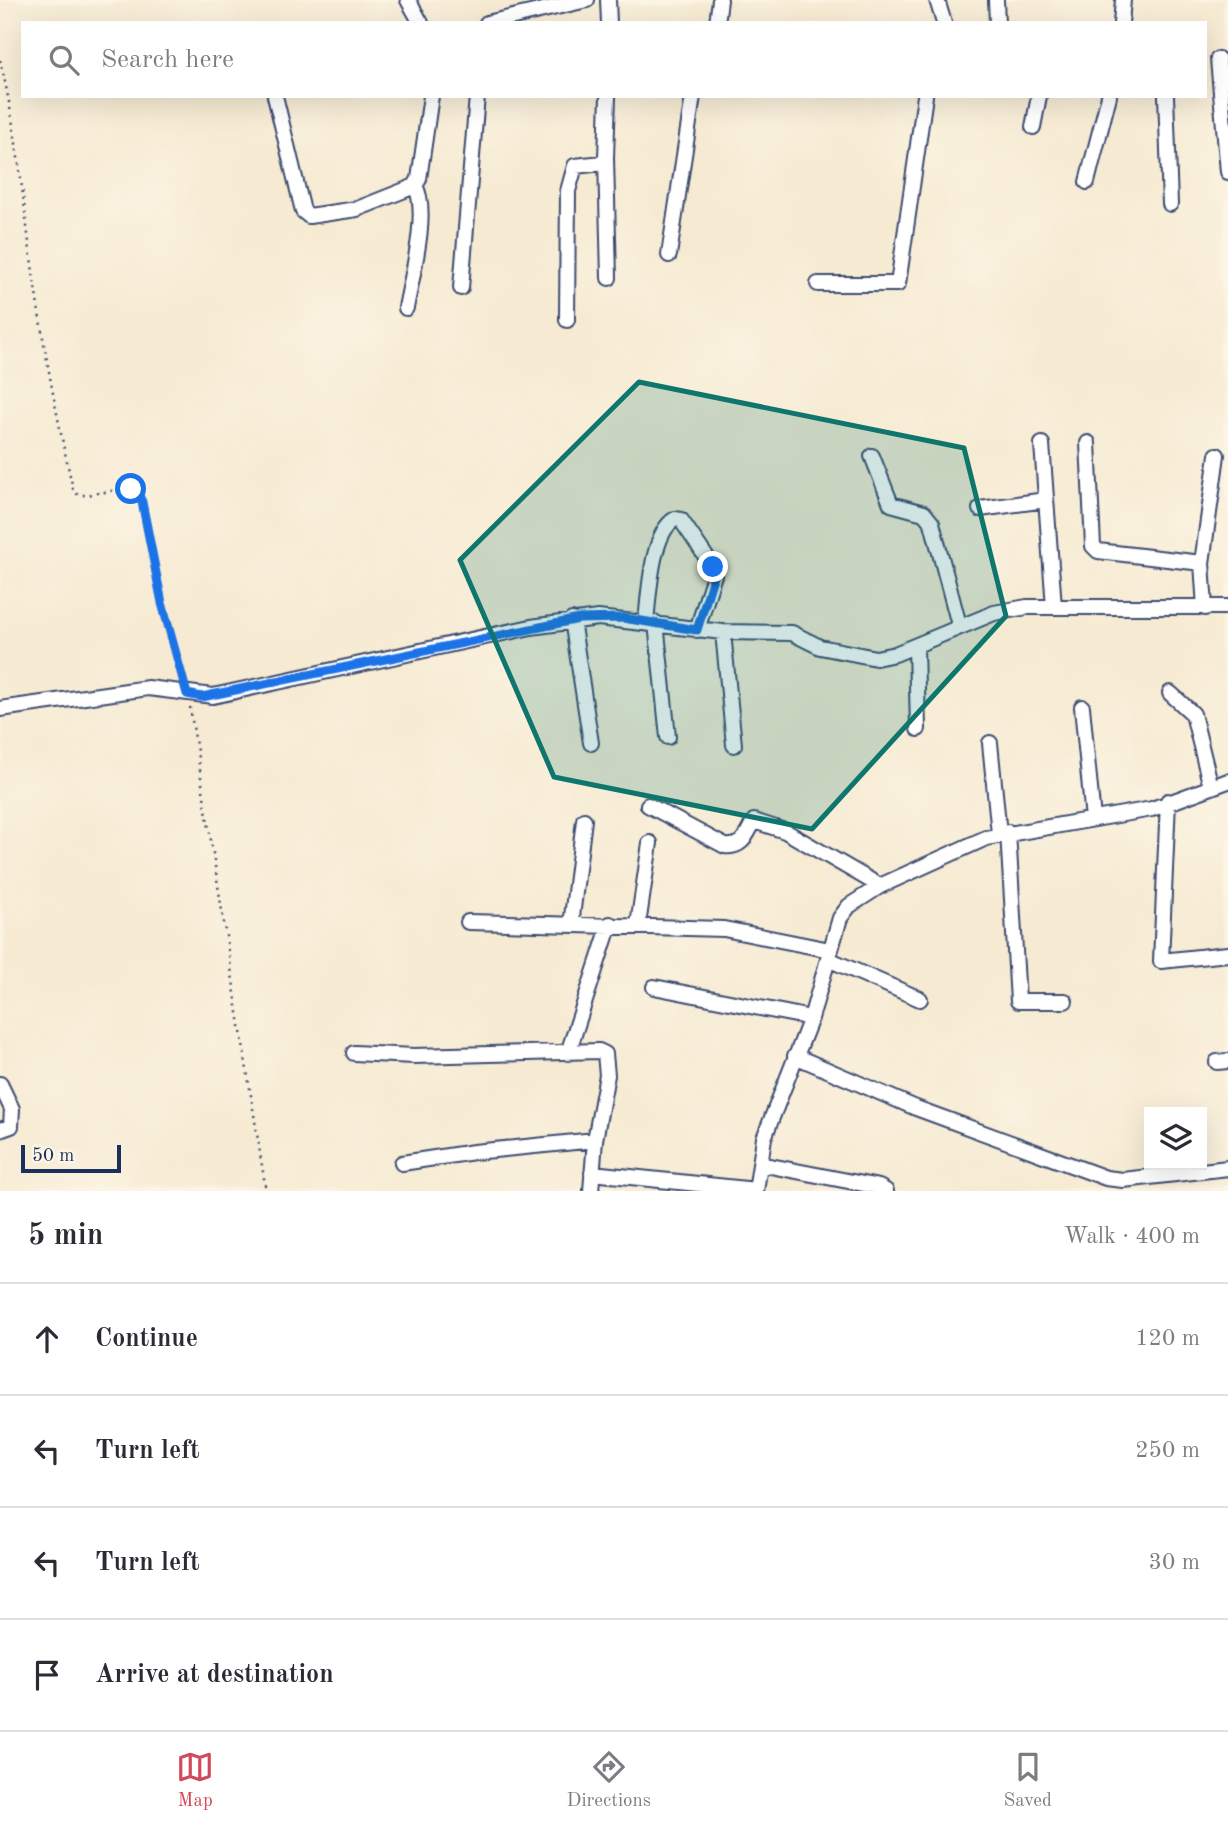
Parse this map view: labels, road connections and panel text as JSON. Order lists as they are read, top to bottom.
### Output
{
  "scale_bar": "50 m",
  "page": {
    "search": "Search here",
    "scale": "50 m",
    "heading": ["5 min", "Walk · 400 m"],
    "list": [
      ["Continue", "120 m"],
      ["Turn left", "250 m"],
      ["Turn left", "30 m"],
      "Arrive at destination"
    ],
    "nav": ["Map", "Directions", "Saved"]
  }
}
